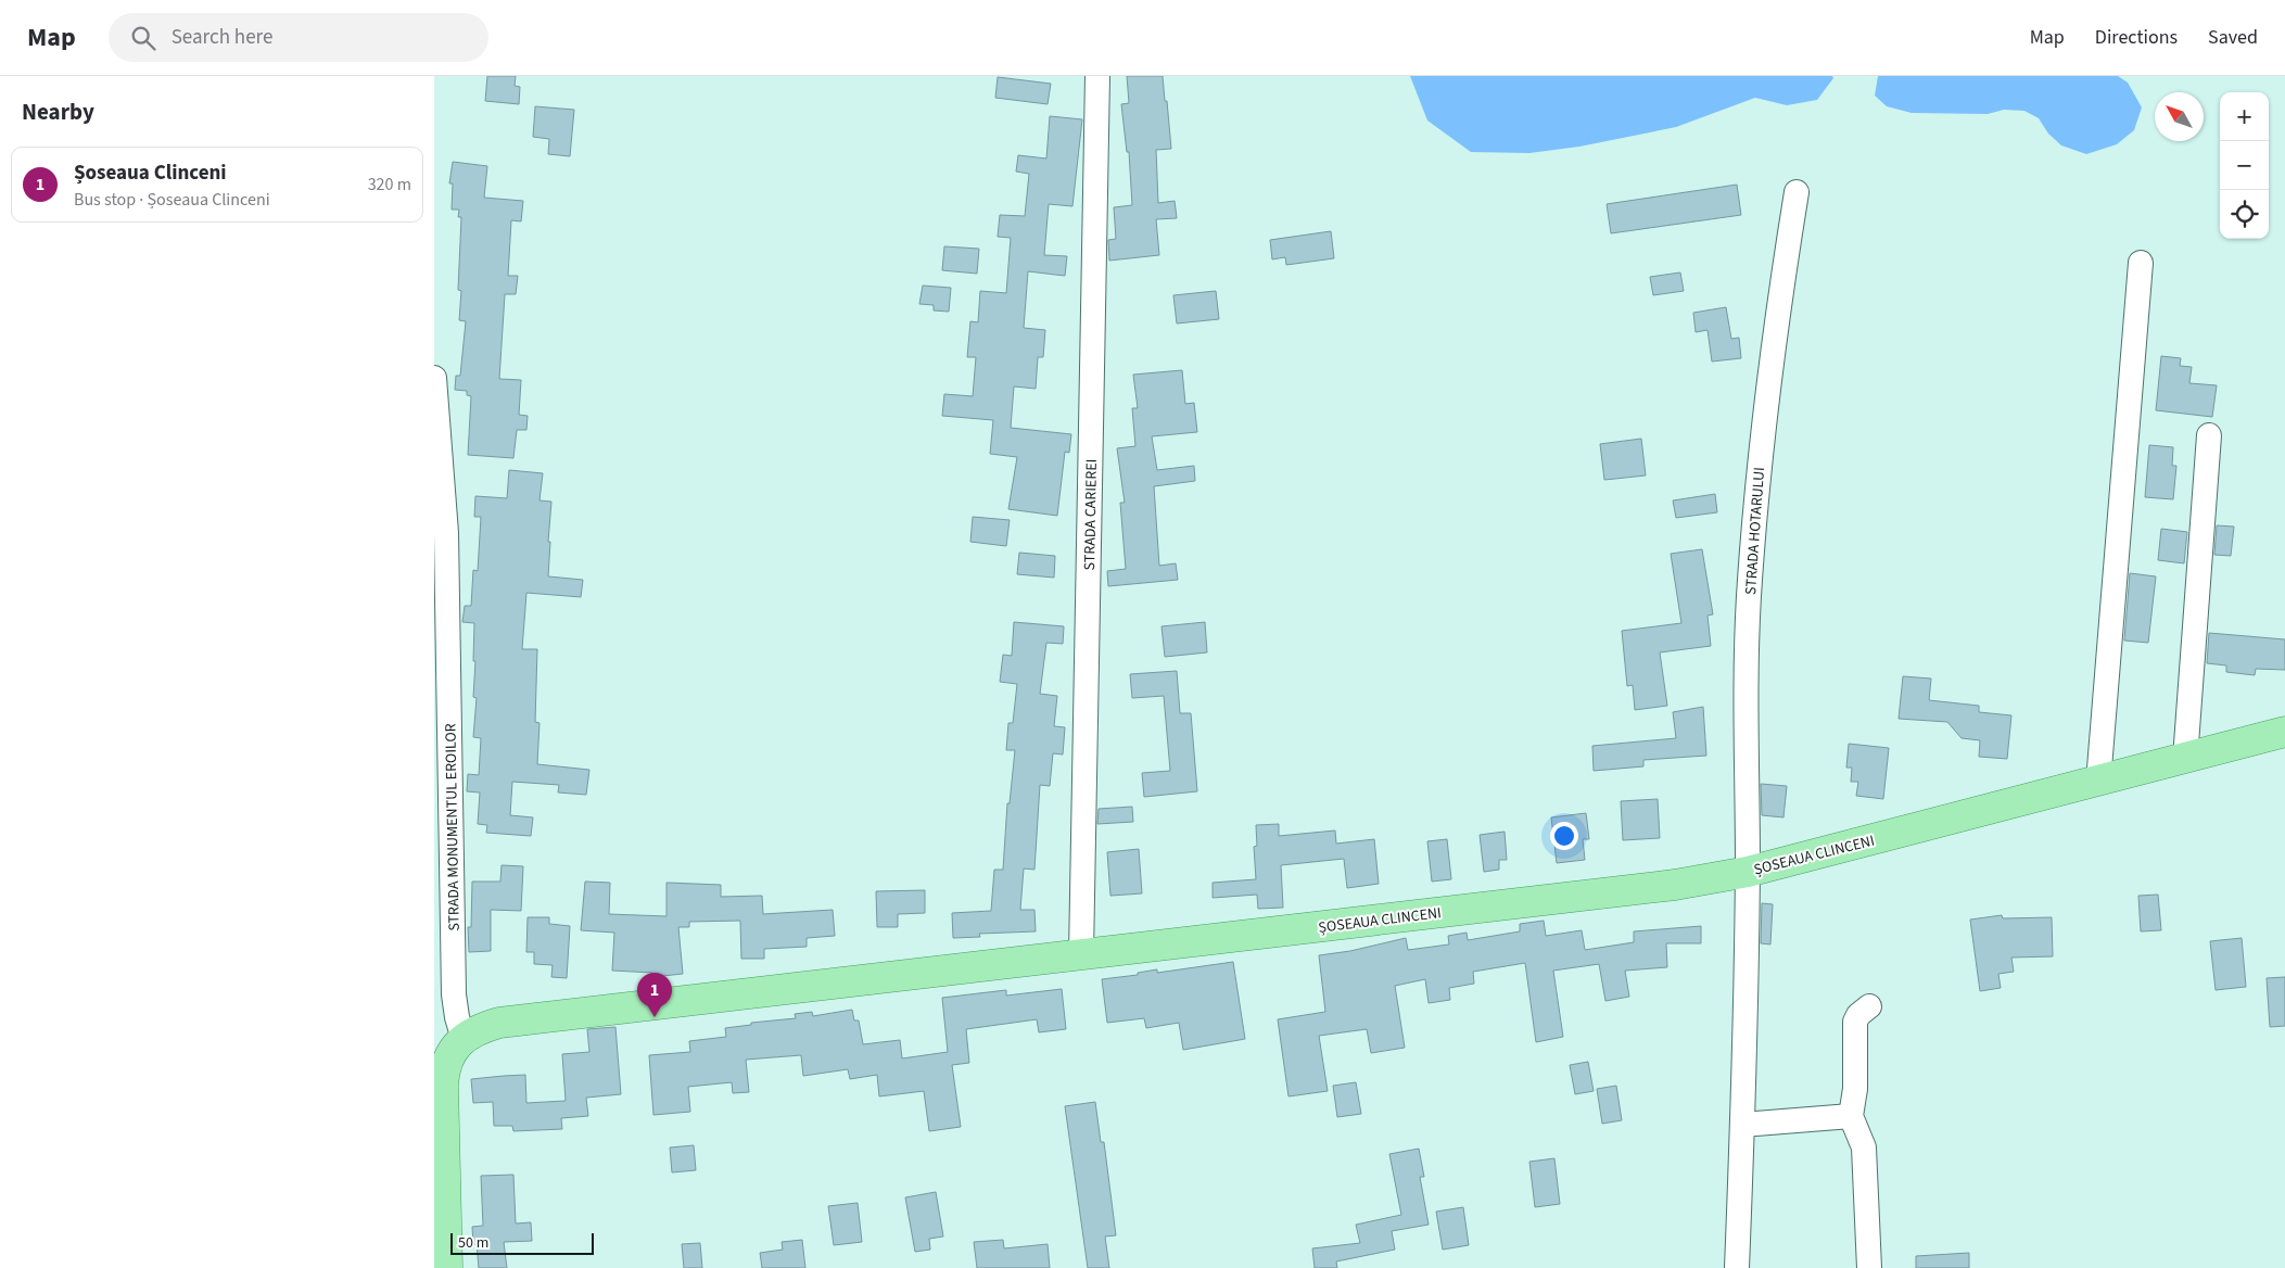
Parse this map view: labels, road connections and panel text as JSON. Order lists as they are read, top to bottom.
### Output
{
  "streets": {
    "main road": ["ȘOSEAUA CLINCENI"],
    "street": ["STRADA CARIEREI", "STRADA HOTARULUI", "STRADA MONUMENTUL EROILOR"]
  },
  "crossings": [
    ["STRADA CARIEREI", "ȘOSEAUA CLINCENI"],
    ["STRADA HOTARULUI", "ȘOSEAUA CLINCENI"],
    ["STRADA MONUMENTUL EROILOR", "ȘOSEAUA CLINCENI"]
  ],
  "scale_bar": "50 m",
  "north": "top left",
  "page": {
    "header": "Map",
    "search": "Search here",
    "nav": ["Map", "Directions", "Saved"],
    "heading": "Nearby",
    "map_buttons": ["+", "−"],
    "list": [
      {
        "mark": "1",
        "name": "Șoseaua Clinceni",
        "note": "Bus stop · Șoseaua Clinceni",
        "value": "320 m"
      }
    ],
    "pins": "1",
    "scale": "50 m"
  }
}
